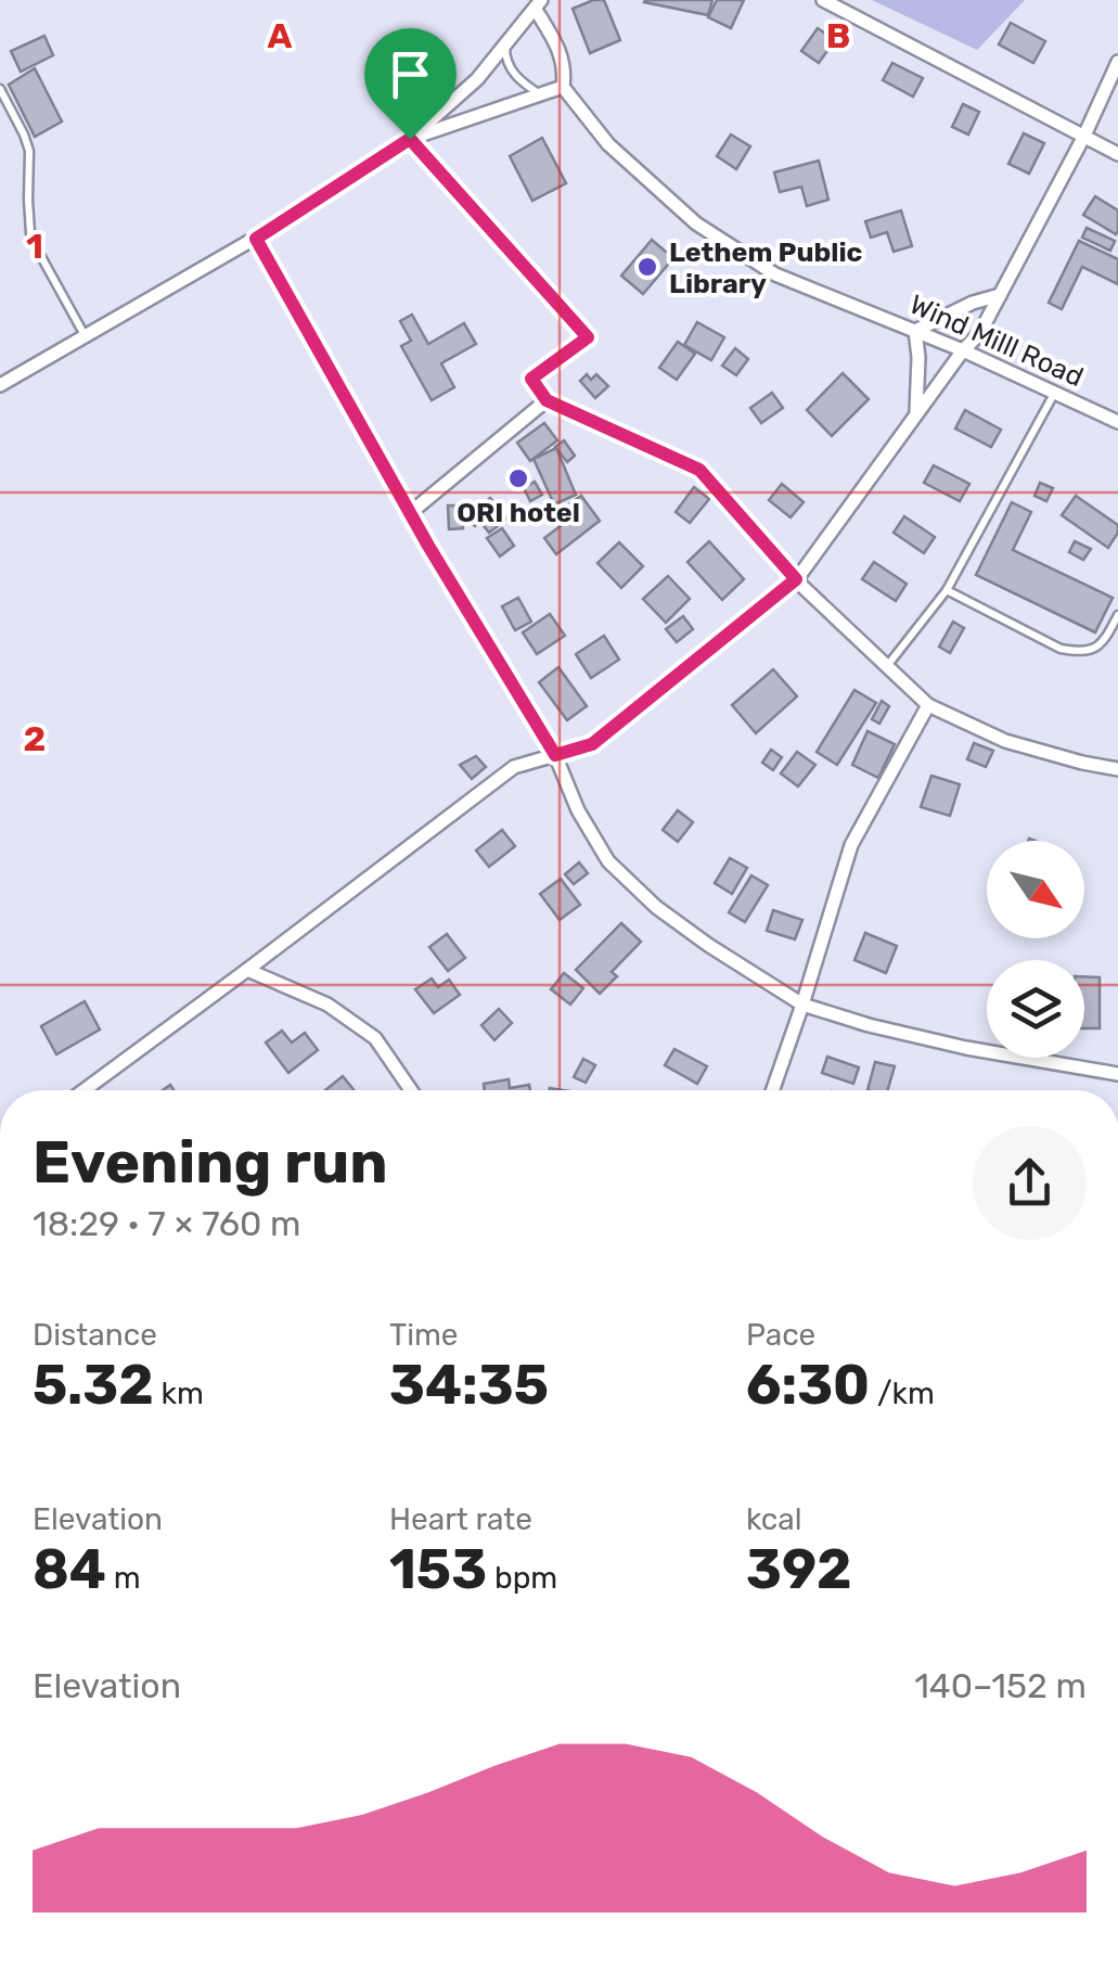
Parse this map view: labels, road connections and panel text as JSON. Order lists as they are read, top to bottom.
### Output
{
  "streets": {
    "street": ["Wind Milll Road"]
  },
  "places": ["Lethem Public Library", "ORI hotel"],
  "north": "bottom right",
  "page": {
    "heading": ["Evening run", "18:29 · 7 × 760 m"],
    "stats": [
      ["Distance", "5.32 km"],
      ["Time", "34:35"],
      ["Pace", "6:30 /km"],
      ["Elevation", "84 m"],
      ["Heart rate", "153 bpm"],
      ["kcal", "392"]
    ],
    "chart": ["Elevation", "140–152 m"]
  },
  "grid": {
    "columns": ["A", "B"],
    "rows": ["1", "2"]
  }
}
